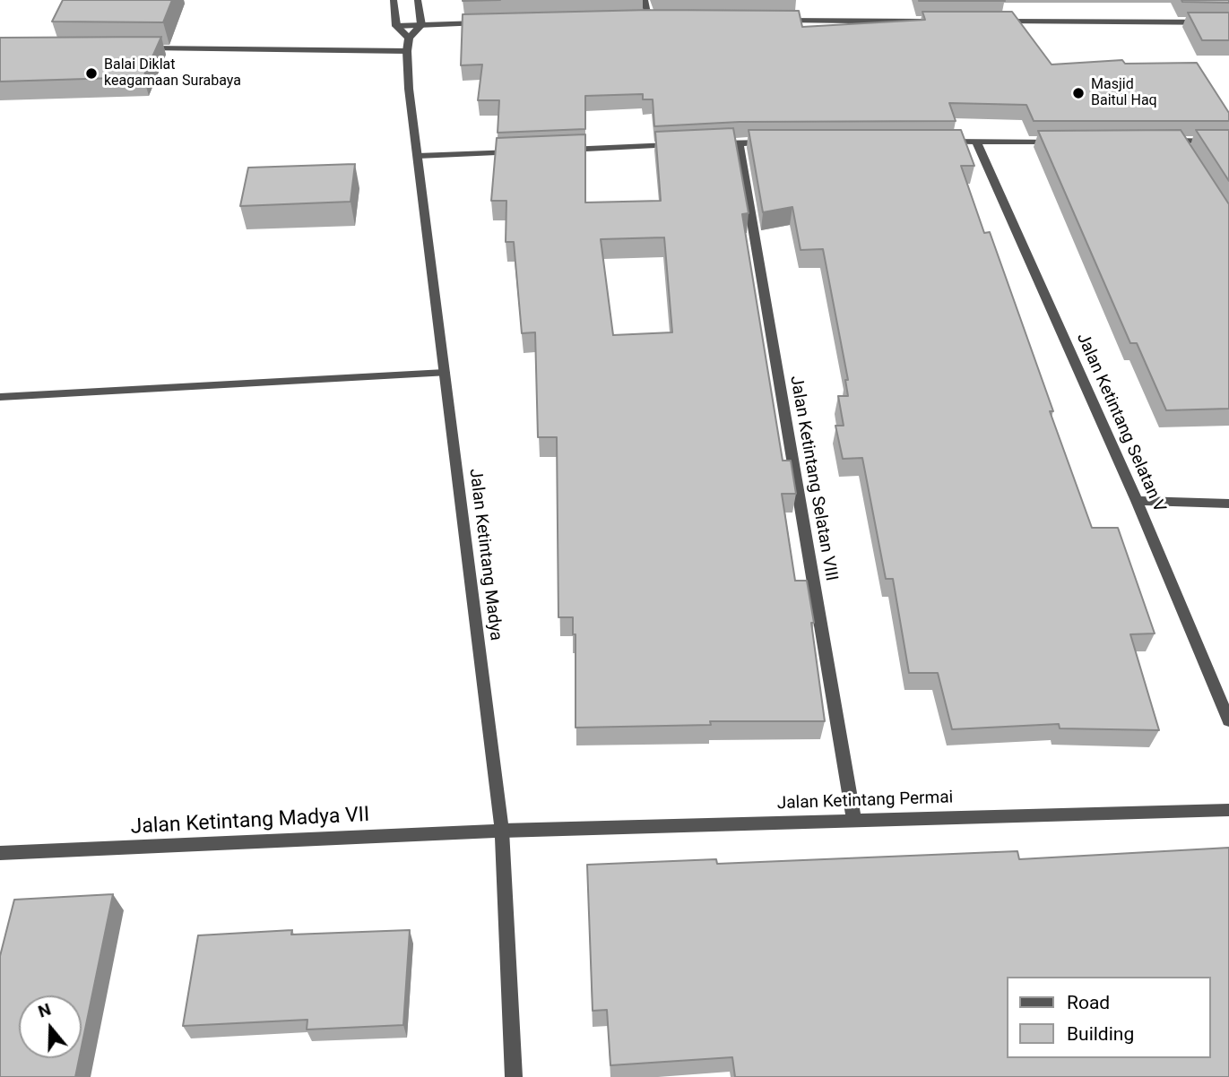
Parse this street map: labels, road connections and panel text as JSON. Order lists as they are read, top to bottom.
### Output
{
  "streets": {
    "street": [
      "Jalan Ketintang Selatan V",
      "Jalan Ketintang Selatan VIII",
      "Jalan Ketintang Madya",
      "Jalan Ketintang Permai",
      "Jalan Ketintang Madya VII"
    ]
  },
  "crossings": [
    ["Jalan Ketintang Selatan VIII", "Jalan Ketintang Permai"],
    ["Jalan Ketintang Madya", "Jalan Ketintang Permai"],
    ["Jalan Ketintang Madya", "Jalan Ketintang Madya VII"],
    ["Jalan Ketintang Permai", "Jalan Ketintang Madya VII"]
  ],
  "places": ["Balai Diklat keagamaan Surabaya", "Masjid Baitul Haq"],
  "legend": ["Road", "Building"],
  "north": "top"
}
